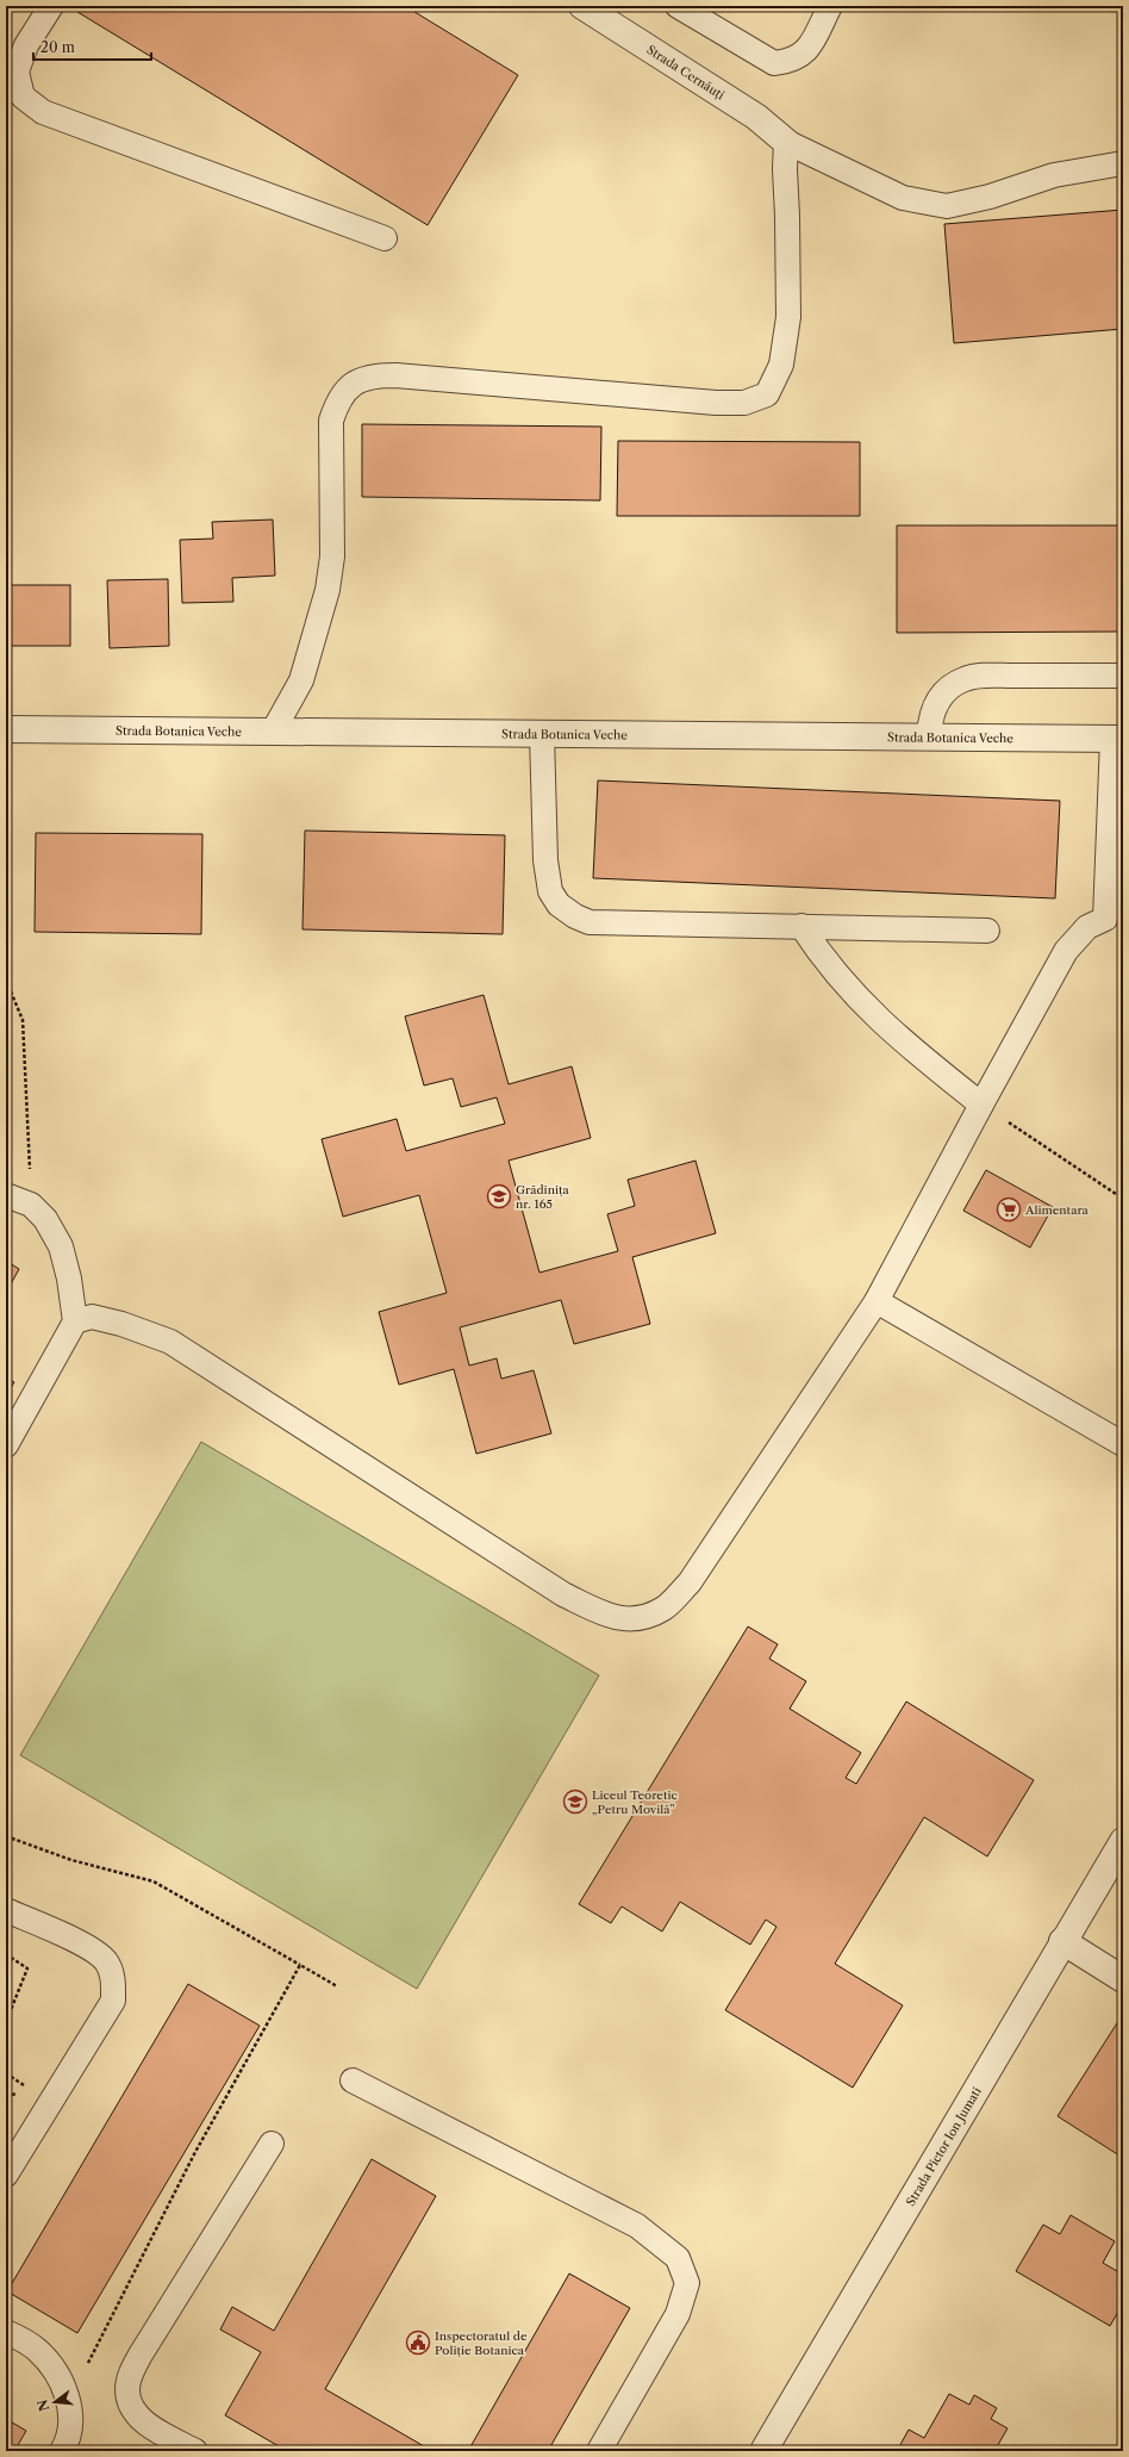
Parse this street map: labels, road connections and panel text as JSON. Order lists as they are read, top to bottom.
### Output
{
  "streets": {
    "street": ["Strada Cernăuți", "Strada Botanica Veche", "Strada Pictor Ion Jumati"]
  },
  "places": {
    "school or university": ["Grădinița nr. 165", "Liceul Teoretic „Petru Movilă”"],
    "supermarket": ["Alimentara"],
    "public building": ["Inspectoratul de Poliție Botanica"]
  },
  "scale_bar": "20 m",
  "north": "left"
}
